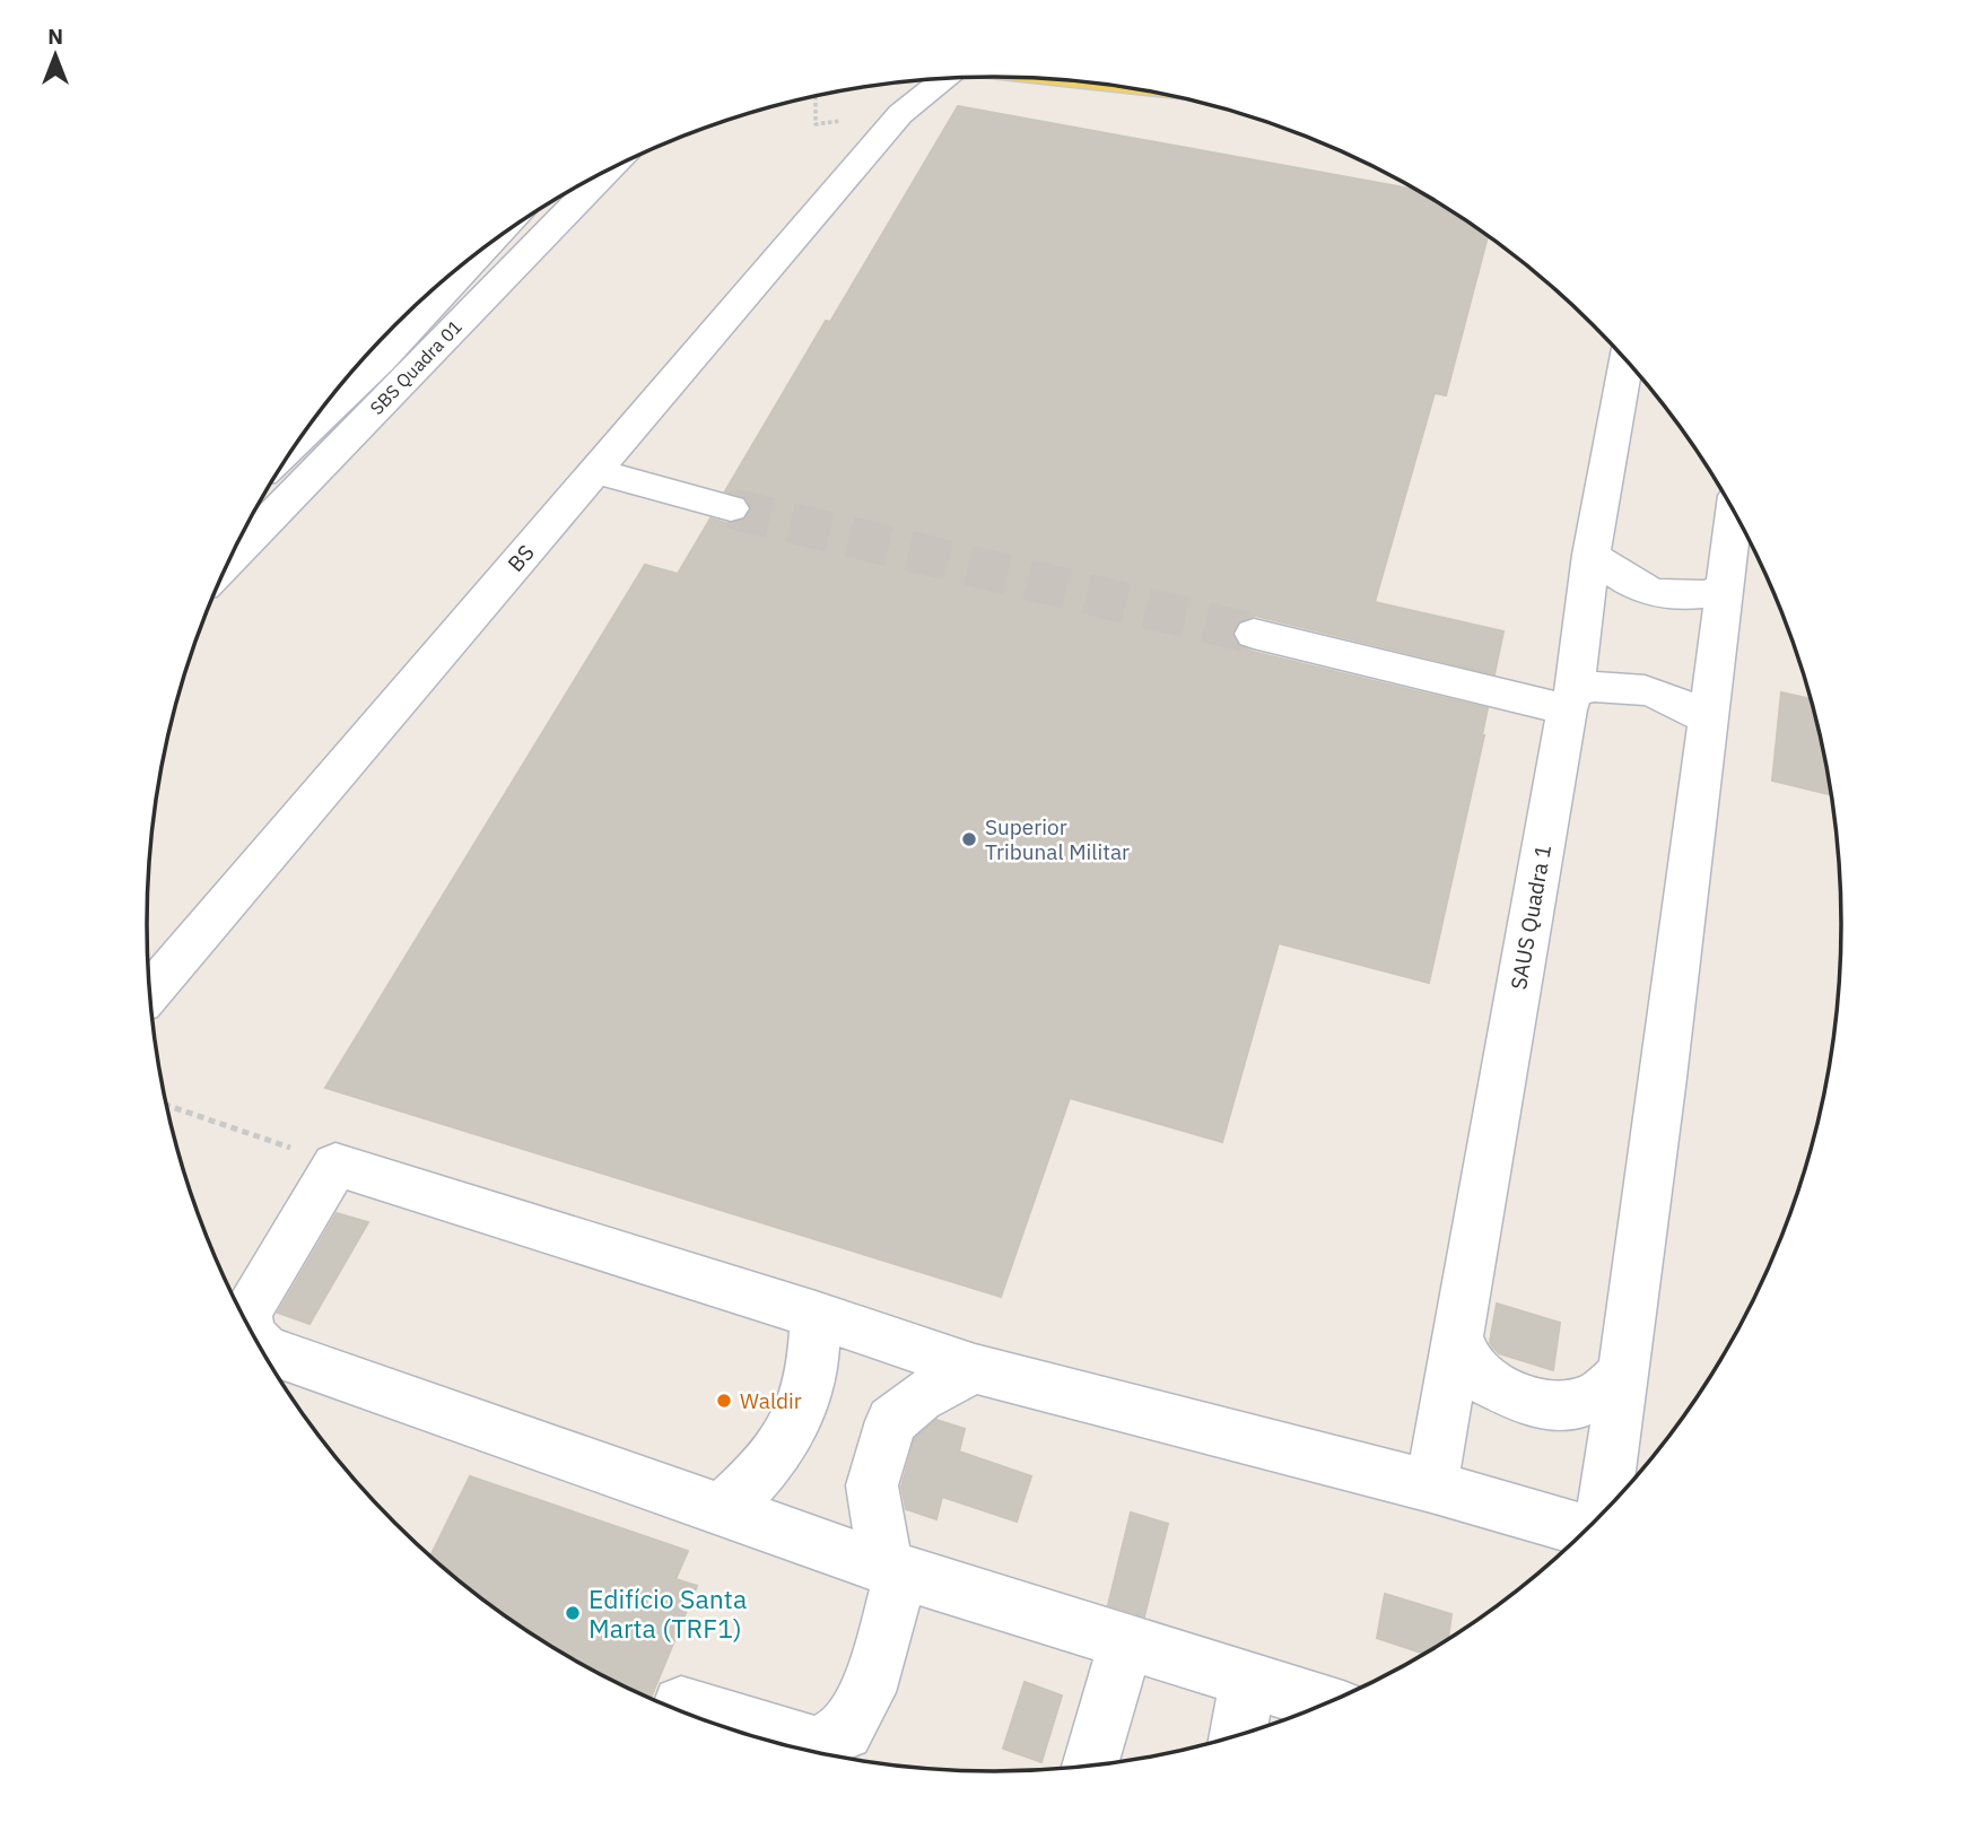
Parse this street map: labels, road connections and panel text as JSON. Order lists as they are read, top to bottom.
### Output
{
  "streets": {
    "street": ["SBS Quadra 01", "BS", "SAUS Quadra 1"]
  },
  "places": ["Superior Tribunal Militar", "Waldir", "Edifício Santa Marta (TRF1)"],
  "north": "top"
}
